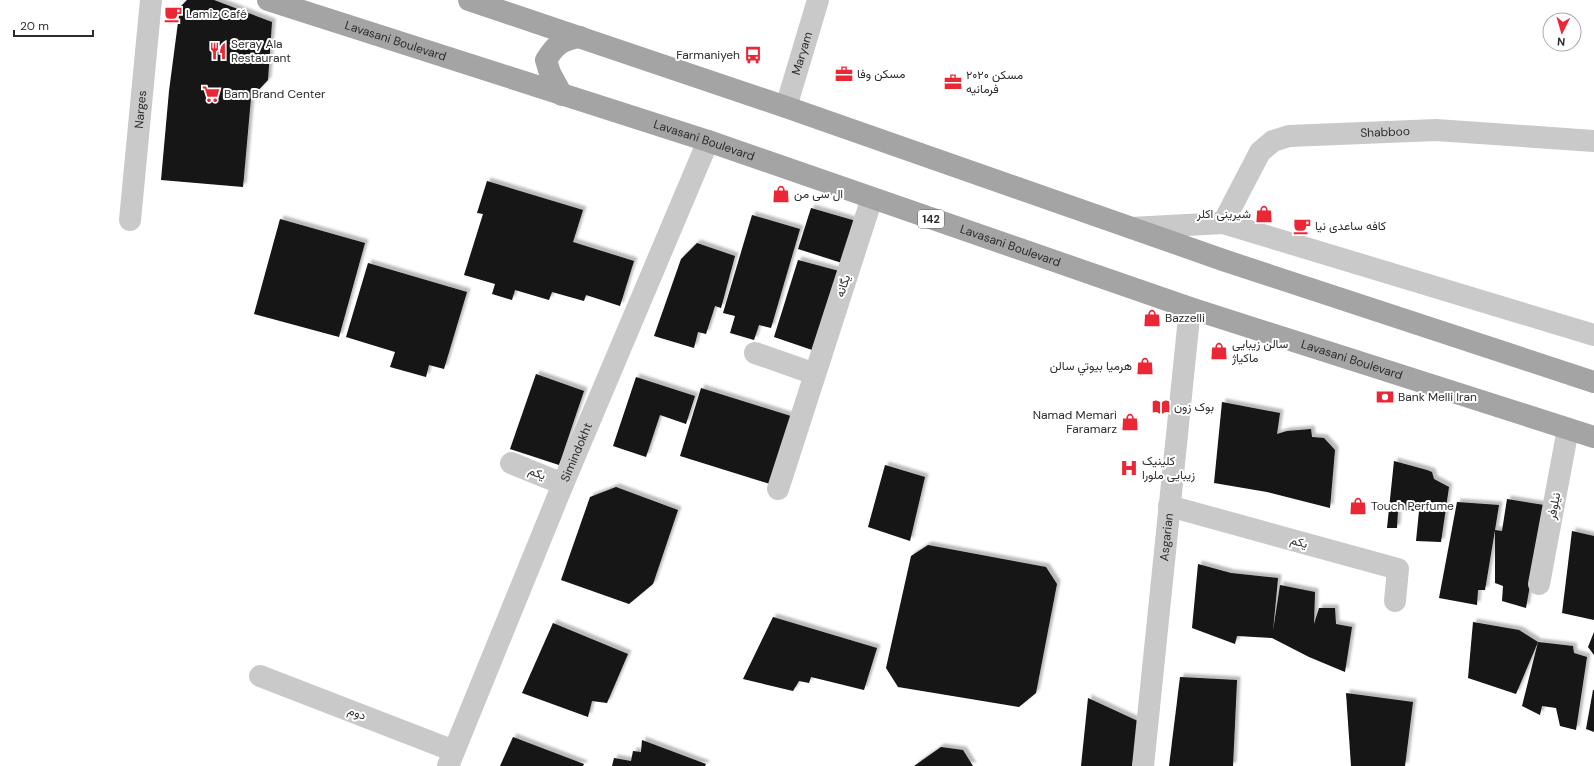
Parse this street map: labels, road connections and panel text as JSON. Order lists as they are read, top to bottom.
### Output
{
  "streets": {
    "main road": ["Lavasani Boulevard", "142"],
    "street": [
      "Maryam",
      "Narges",
      "Shabboo",
      "یگانه",
      "Simindokht",
      "یکم",
      "نیلوفر",
      "Asgarian",
      "دوم"
    ]
  },
  "crossings": [
    ["Lavasani Boulevard", "یگانه"],
    ["Lavasani Boulevard", "Simindokht"],
    ["Lavasani Boulevard", "نیلوفر"],
    ["Lavasani Boulevard", "Asgarian"],
    ["Simindokht", "یکم"],
    ["Simindokht", "دوم"],
    ["یکم", "Asgarian"]
  ],
  "places": {
    "cafe": ["Lamiz Café", "کافه ساعدی نیا"],
    "restaurant": ["Seray Ala Restaurant"],
    "bus stop": ["Farmaniyeh"],
    "office": ["مسکن وفا", "مسکن ۲۰۲۰ فرمانیه"],
    "supermarket": ["Bam Brand Center"],
    "shop": [
      "ال سی من",
      "شیرینی اکلر",
      "Bazzelli",
      "سالن زیبایی ماکیاژ",
      "هرميا بيوتي سالن",
      "Namad Memari Faramarz",
      "Touch Perfume"
    ],
    "bank": ["Bank Melli Iran"],
    "library": ["بوک زون"],
    "hospital": ["کلینیک زیبایی ملورا"]
  },
  "scale_bar": "20 m",
  "north": "bottom"
}
